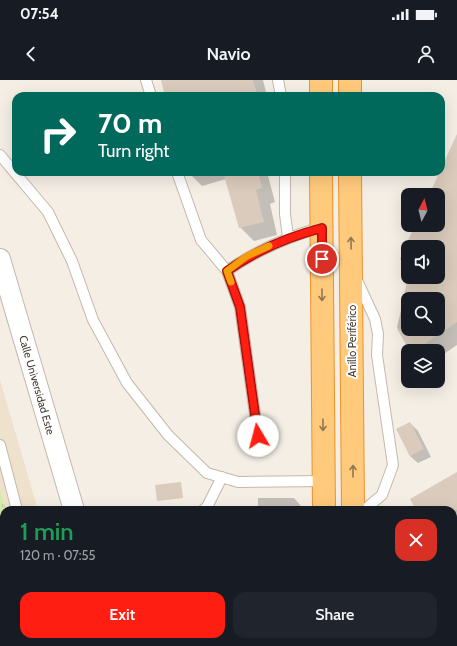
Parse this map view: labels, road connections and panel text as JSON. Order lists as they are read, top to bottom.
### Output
{
  "streets": {
    "highway": ["Anillo Periférico"],
    "street": ["Calle Universidad Este"]
  },
  "north": "top",
  "page": {
    "status": "07:54",
    "header": "Navio",
    "turn": ["70 m", "Turn right"],
    "heading": ["1 min", "120 m · 07:55"],
    "buttons": ["Exit", "Share"]
  }
}
